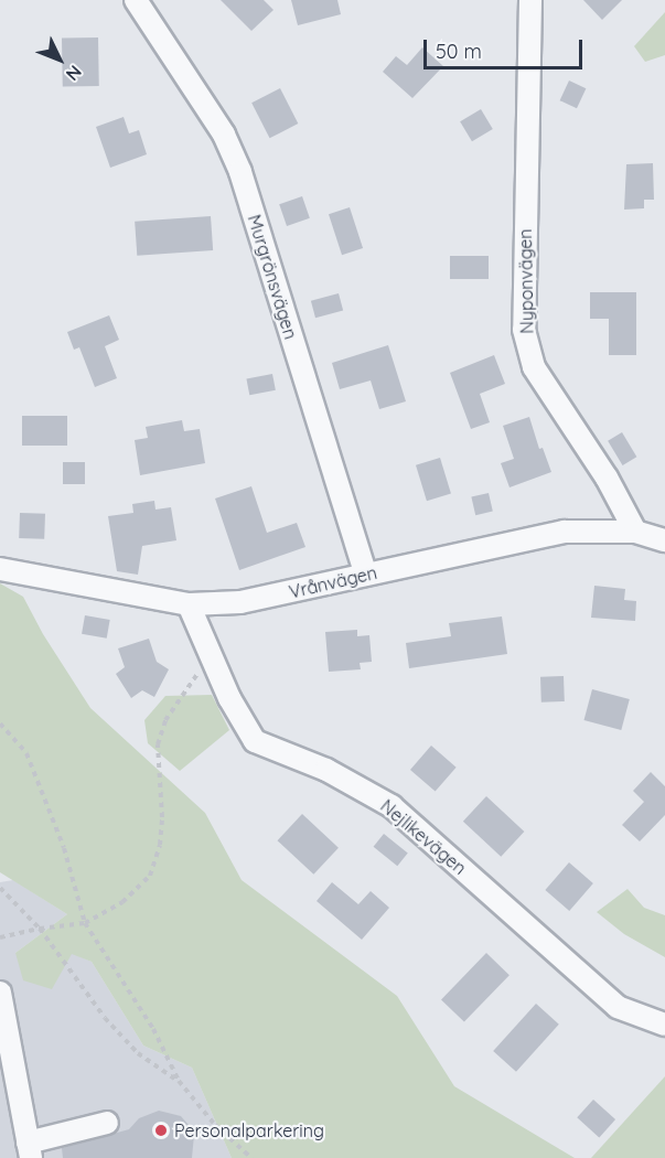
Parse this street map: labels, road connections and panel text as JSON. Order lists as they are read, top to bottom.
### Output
{
  "streets": {
    "street": [
      "Murgrönsvägen",
      "Nyponvägen",
      "Vrånvägen",
      "Nejlikevägen"
    ]
  },
  "crossings": [
    ["Murgrönsvägen", "Vrånvägen"],
    ["Nyponvägen", "Vrånvägen"],
    ["Vrånvägen", "Nejlikevägen"]
  ],
  "places": ["Personalparkering"],
  "scale_bar": "50 m",
  "north": "bottom right"
}
